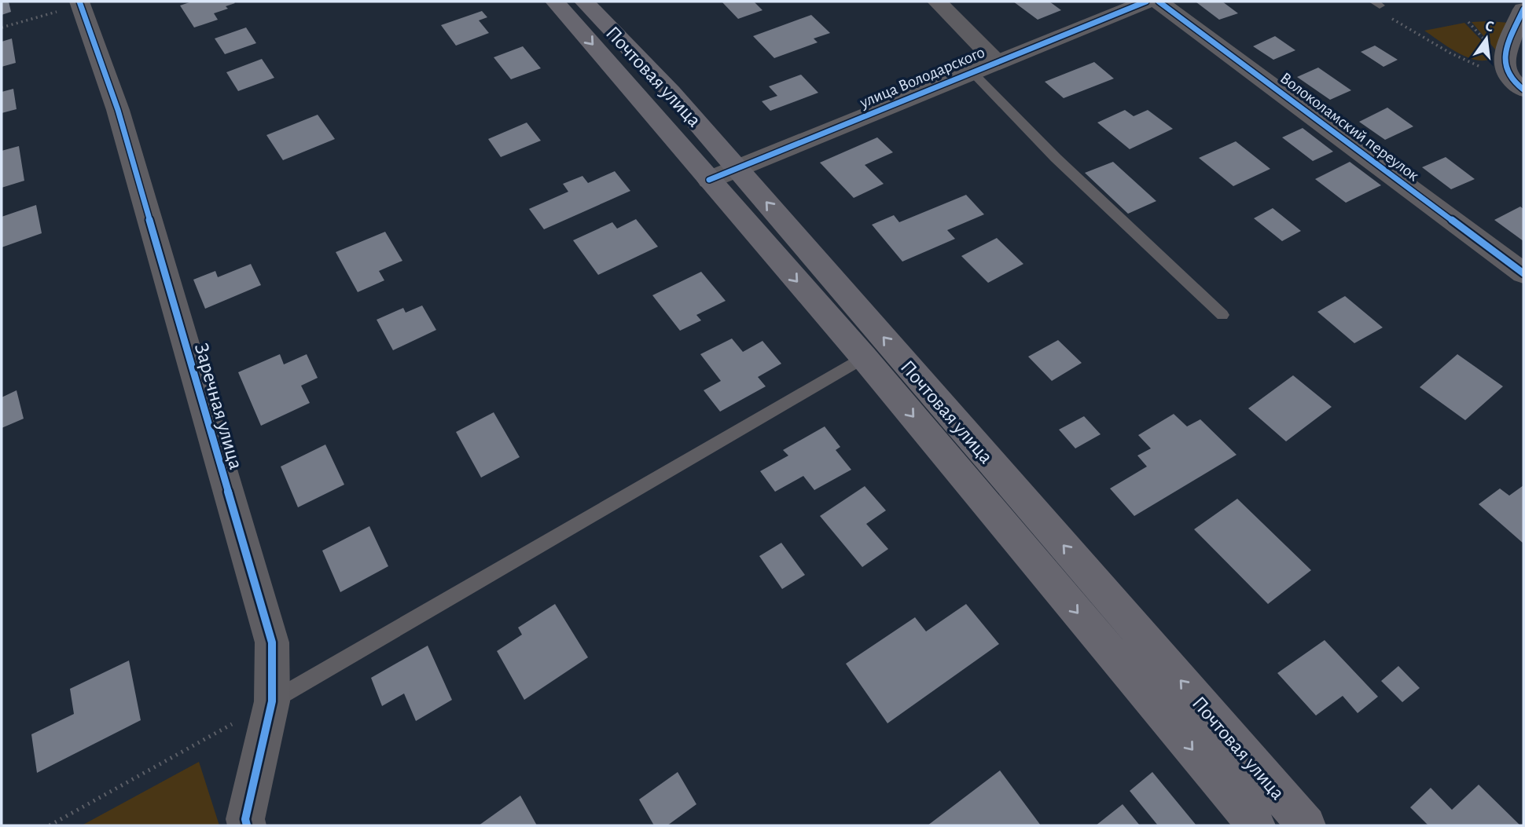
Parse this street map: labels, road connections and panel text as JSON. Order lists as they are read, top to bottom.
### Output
{
  "streets": {
    "main road": ["Почтовая улица"],
    "street": ["улица Володарского", "Волоколамский переулок", "Заречная улица"]
  },
  "crossings": [
    ["Почтовая улица", "улица Володарского"]
  ],
  "north": "top"
}
